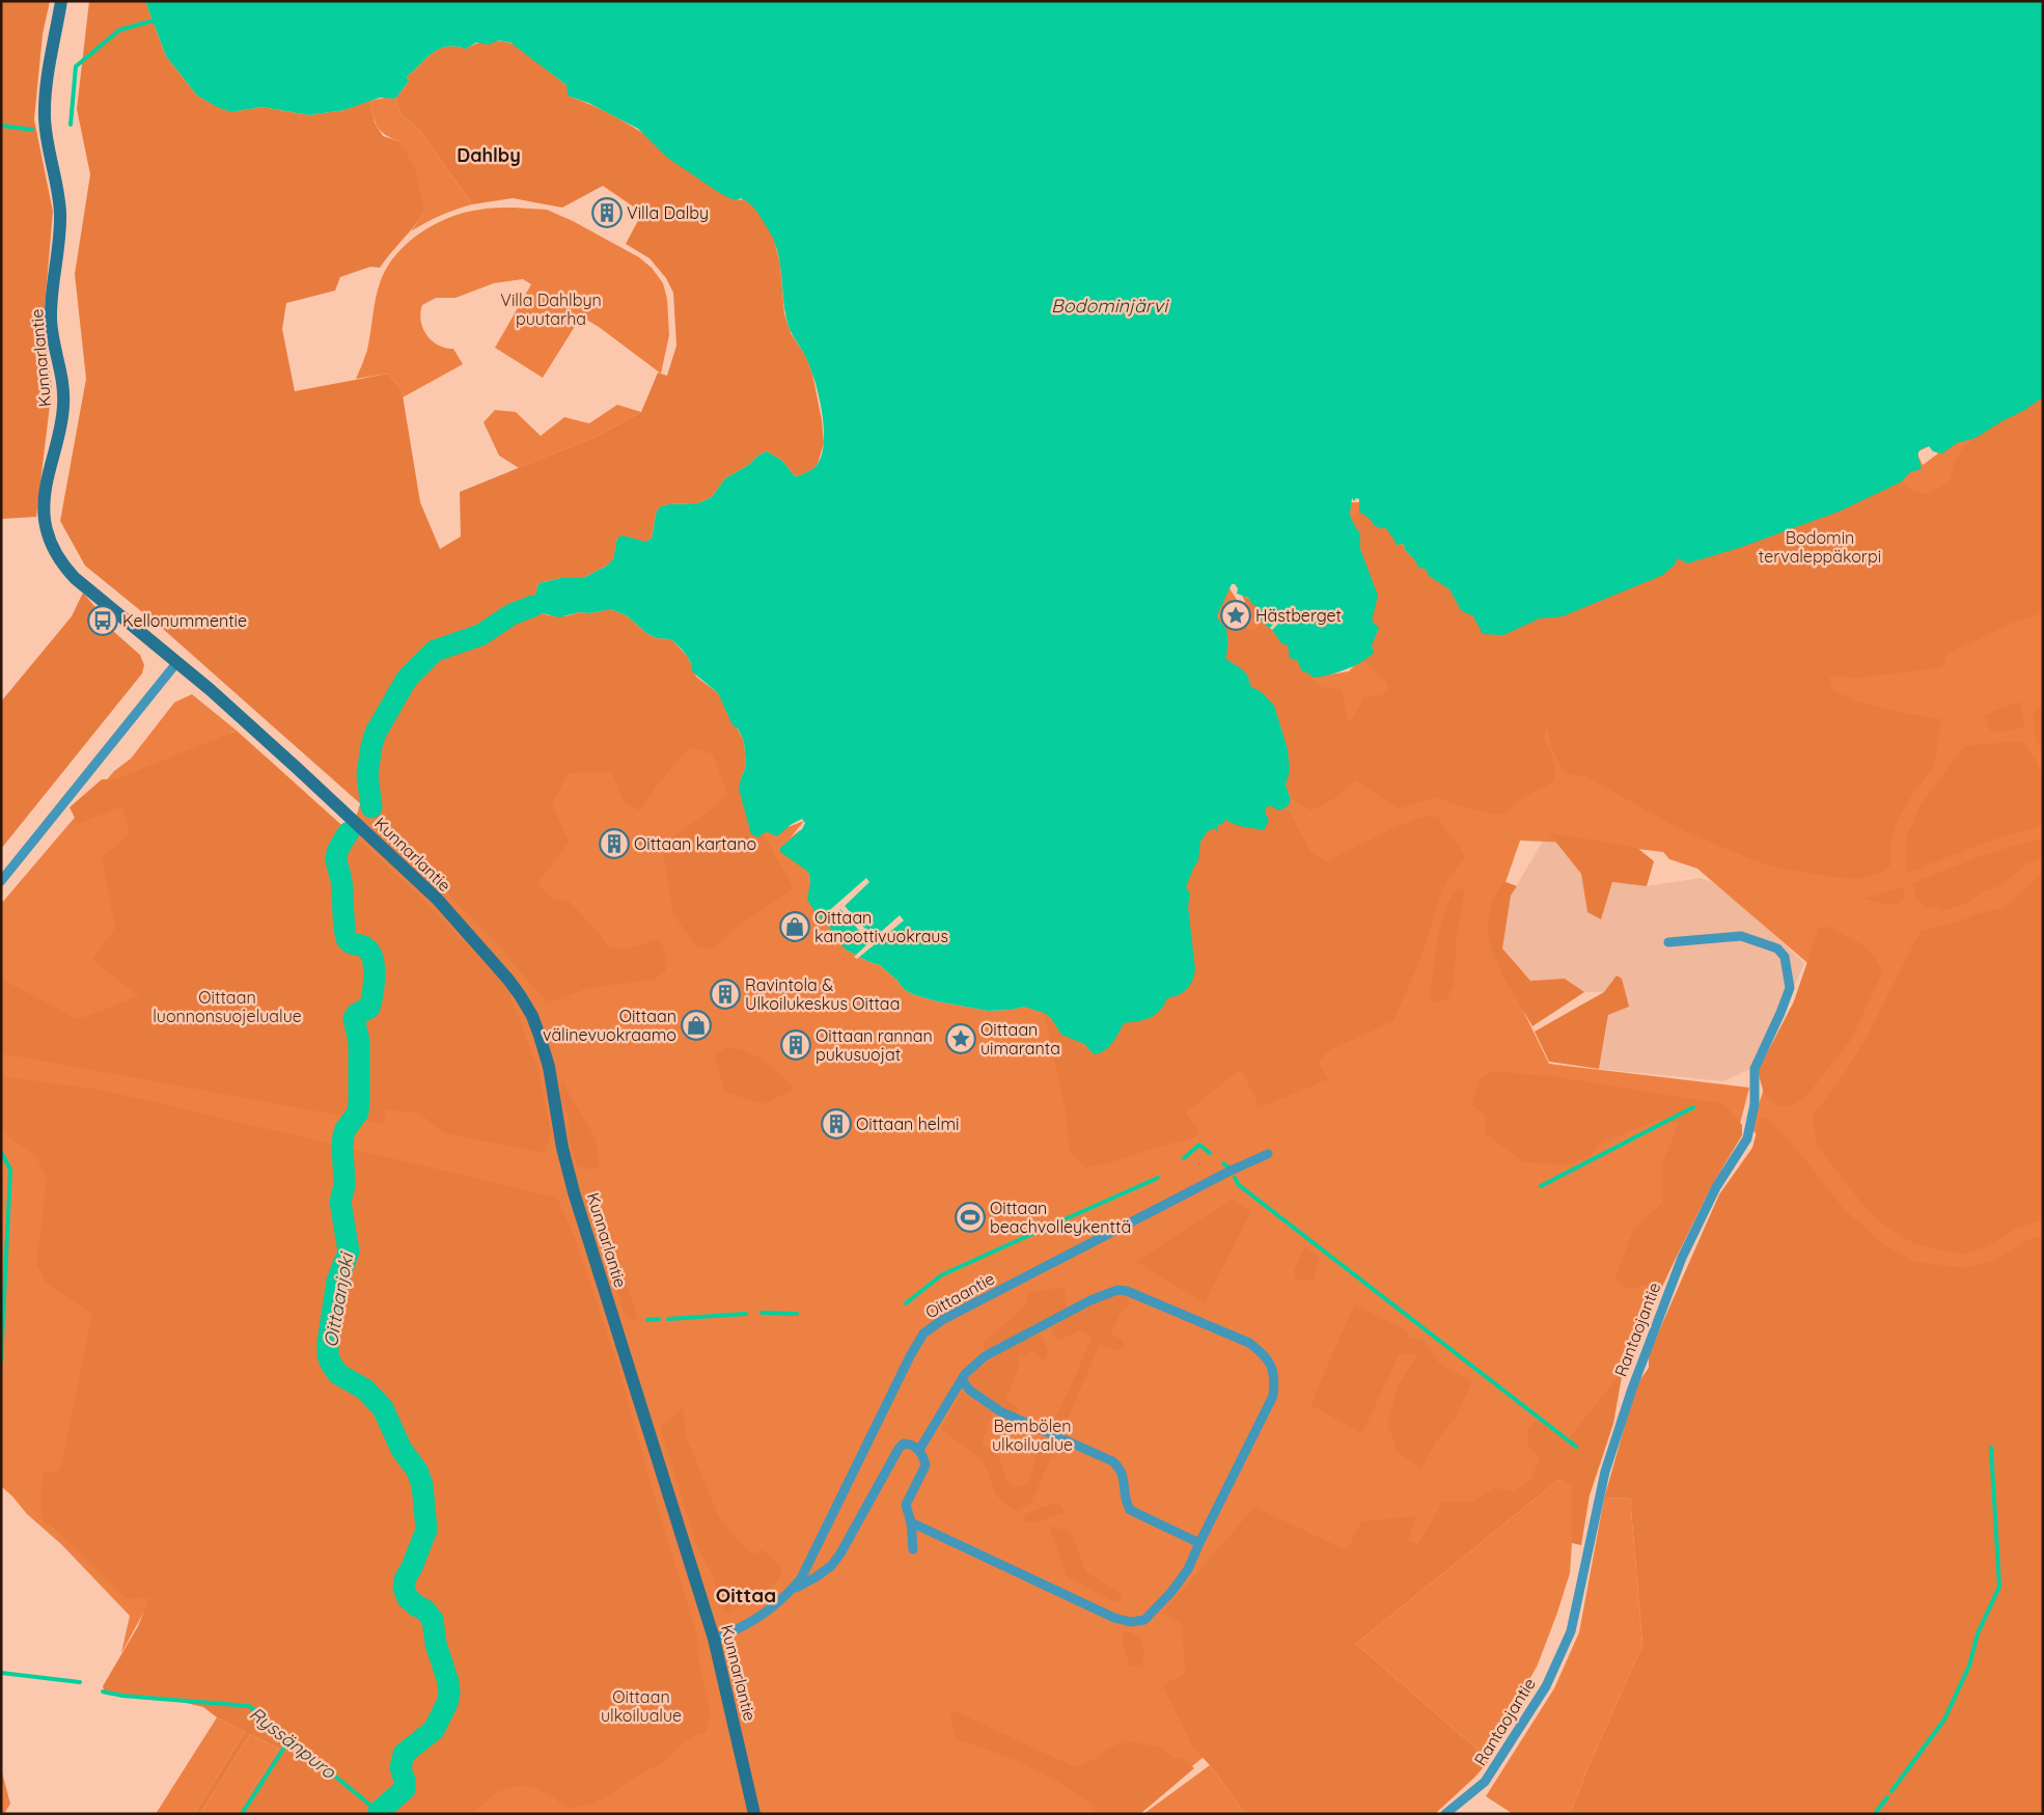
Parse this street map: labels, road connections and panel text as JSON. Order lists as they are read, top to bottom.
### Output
{
  "streets": {
    "main road": ["Kunnarlantie"],
    "street": ["Oittaantie", "Rantaojantie"]
  },
  "crossings": [
    ["Kunnarlantie", "Oittaantie"]
  ],
  "districts": ["Dahlby", "Oittaa"],
  "water": ["Bodominjärvi", "Oittaanjoki", "Ryssänpuro"],
  "parks": [
    "Villa Dahlbyn puutarha",
    "Bodomin tervaleppäkorpi",
    "Oittaan luonnonsuojelualue",
    "Bembölen ulkoilualue",
    "Oittaan ulkoilualue"
  ],
  "places": {
    "building": [
      "Villa Dalby",
      "Oittaan kartano",
      "Ravintola & Ulkoilukeskus Oittaa",
      "Oittaan rannan pukusuojat",
      "Oittaan helmi"
    ],
    "place": ["Hästberget", "Oittaan uimaranta"],
    "bus stop": ["Kellonummentie"],
    "shop": ["Oittaan kanoottivuokraus", "Oittaan välinevuokraamo"],
    "sports": ["Oittaan beachvolleykenttä"]
  }
}
